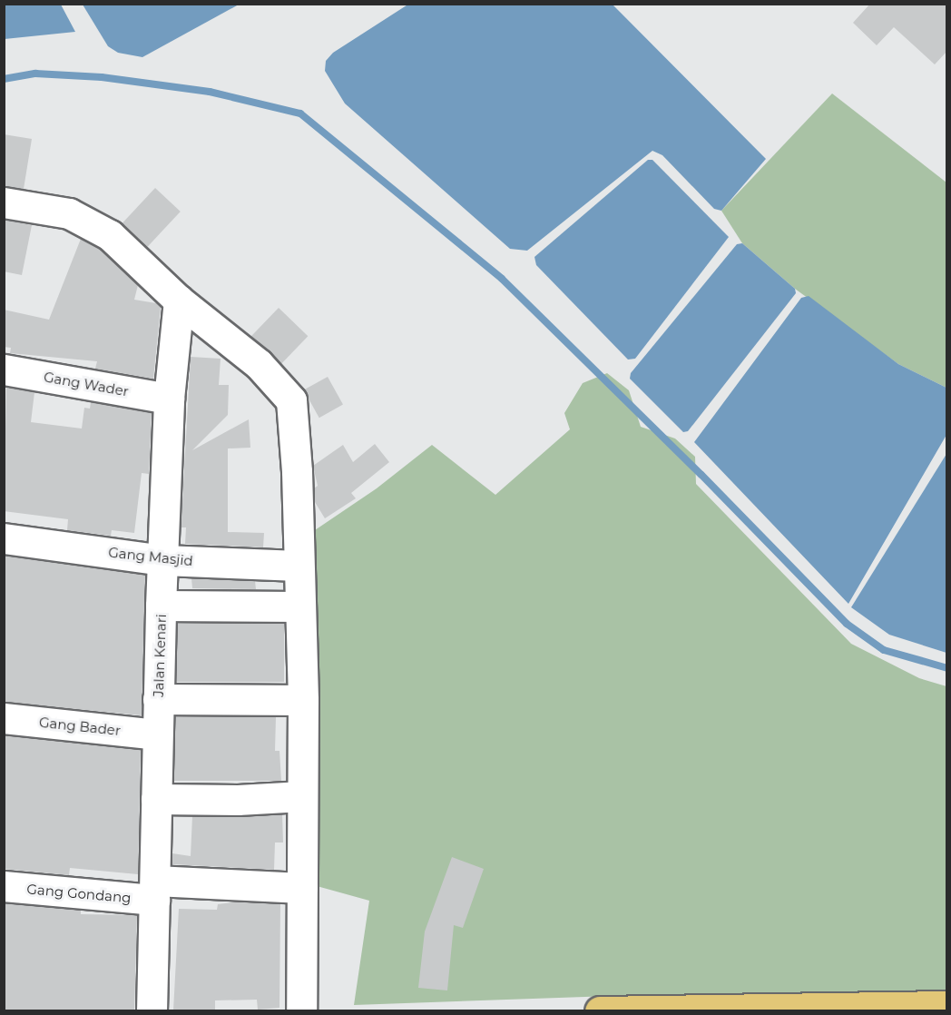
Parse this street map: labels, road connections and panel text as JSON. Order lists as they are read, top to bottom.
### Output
{
  "streets": {
    "street": [
      "Gang Wader",
      "Gang Masjid",
      "Jalan Kenari",
      "Gang Bader",
      "Gang Gondang"
    ]
  },
  "crossings": [
    ["Gang Wader", "Jalan Kenari"],
    ["Gang Masjid", "Jalan Kenari"],
    ["Jalan Kenari", "Gang Bader"],
    ["Jalan Kenari", "Gang Gondang"]
  ]
}
